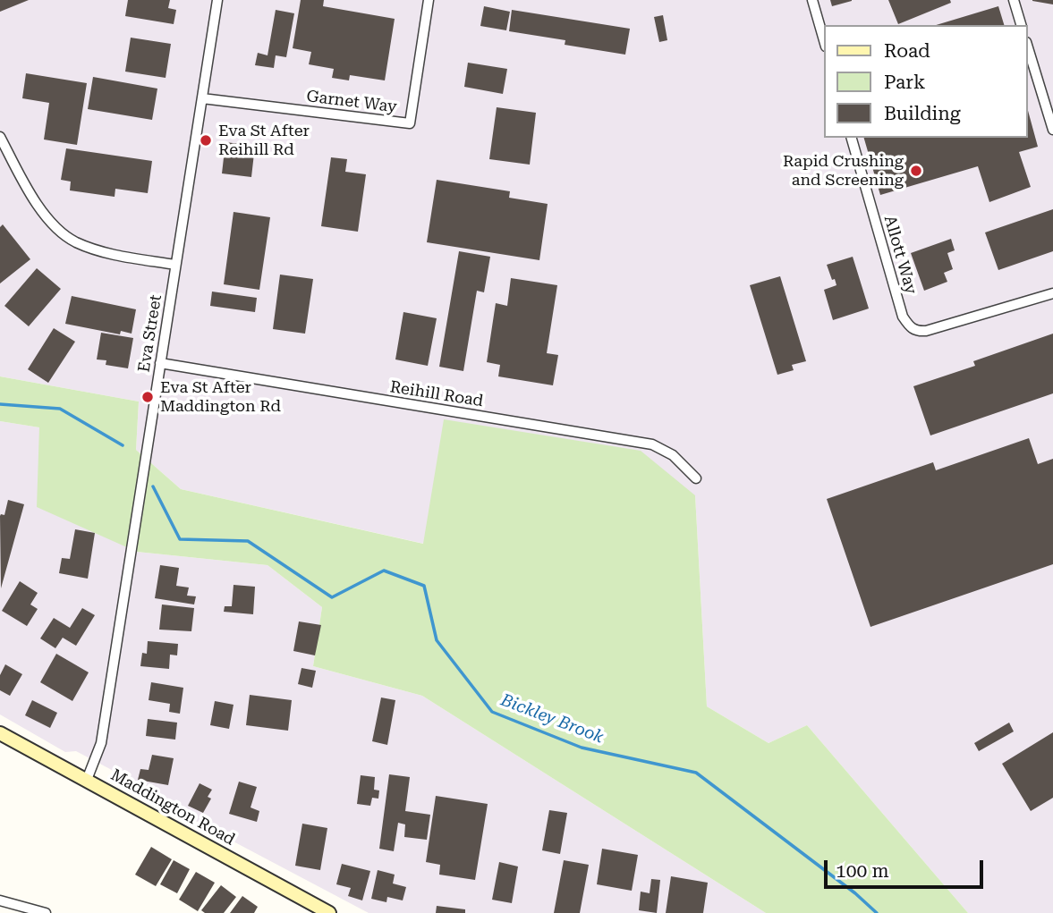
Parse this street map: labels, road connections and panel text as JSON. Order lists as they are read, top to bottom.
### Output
{
  "streets": {
    "main road": ["Maddington Road"],
    "street": [
      "Garnet Way",
      "Allott Way",
      "Eva Street",
      "Reihill Road"
    ]
  },
  "crossings": [
    ["Garnet Way", "Eva Street"],
    ["Eva Street", "Reihill Road"],
    ["Eva Street", "Maddington Road"]
  ],
  "water": ["Bickley Brook"],
  "places": ["Eva St After Reihill Rd", "Rapid Crushing and Screening", "Eva St After Maddington Rd"],
  "legend": ["Road", "Park", "Building"],
  "scale_bar": "100 m"
}
